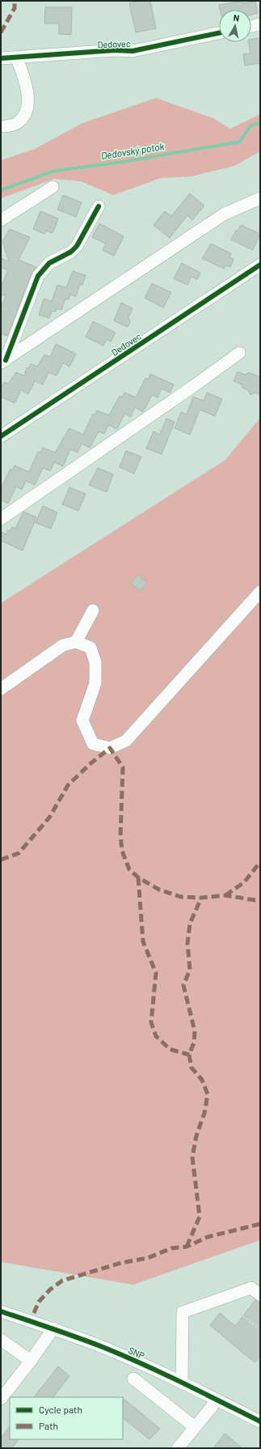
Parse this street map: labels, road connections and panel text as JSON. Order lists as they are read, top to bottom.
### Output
{
  "streets": {
    "street": ["Dedovec", "SNP"]
  },
  "water": ["Dedovský potok"],
  "legend": ["Cycle path", "Path"],
  "north": "top"
}
